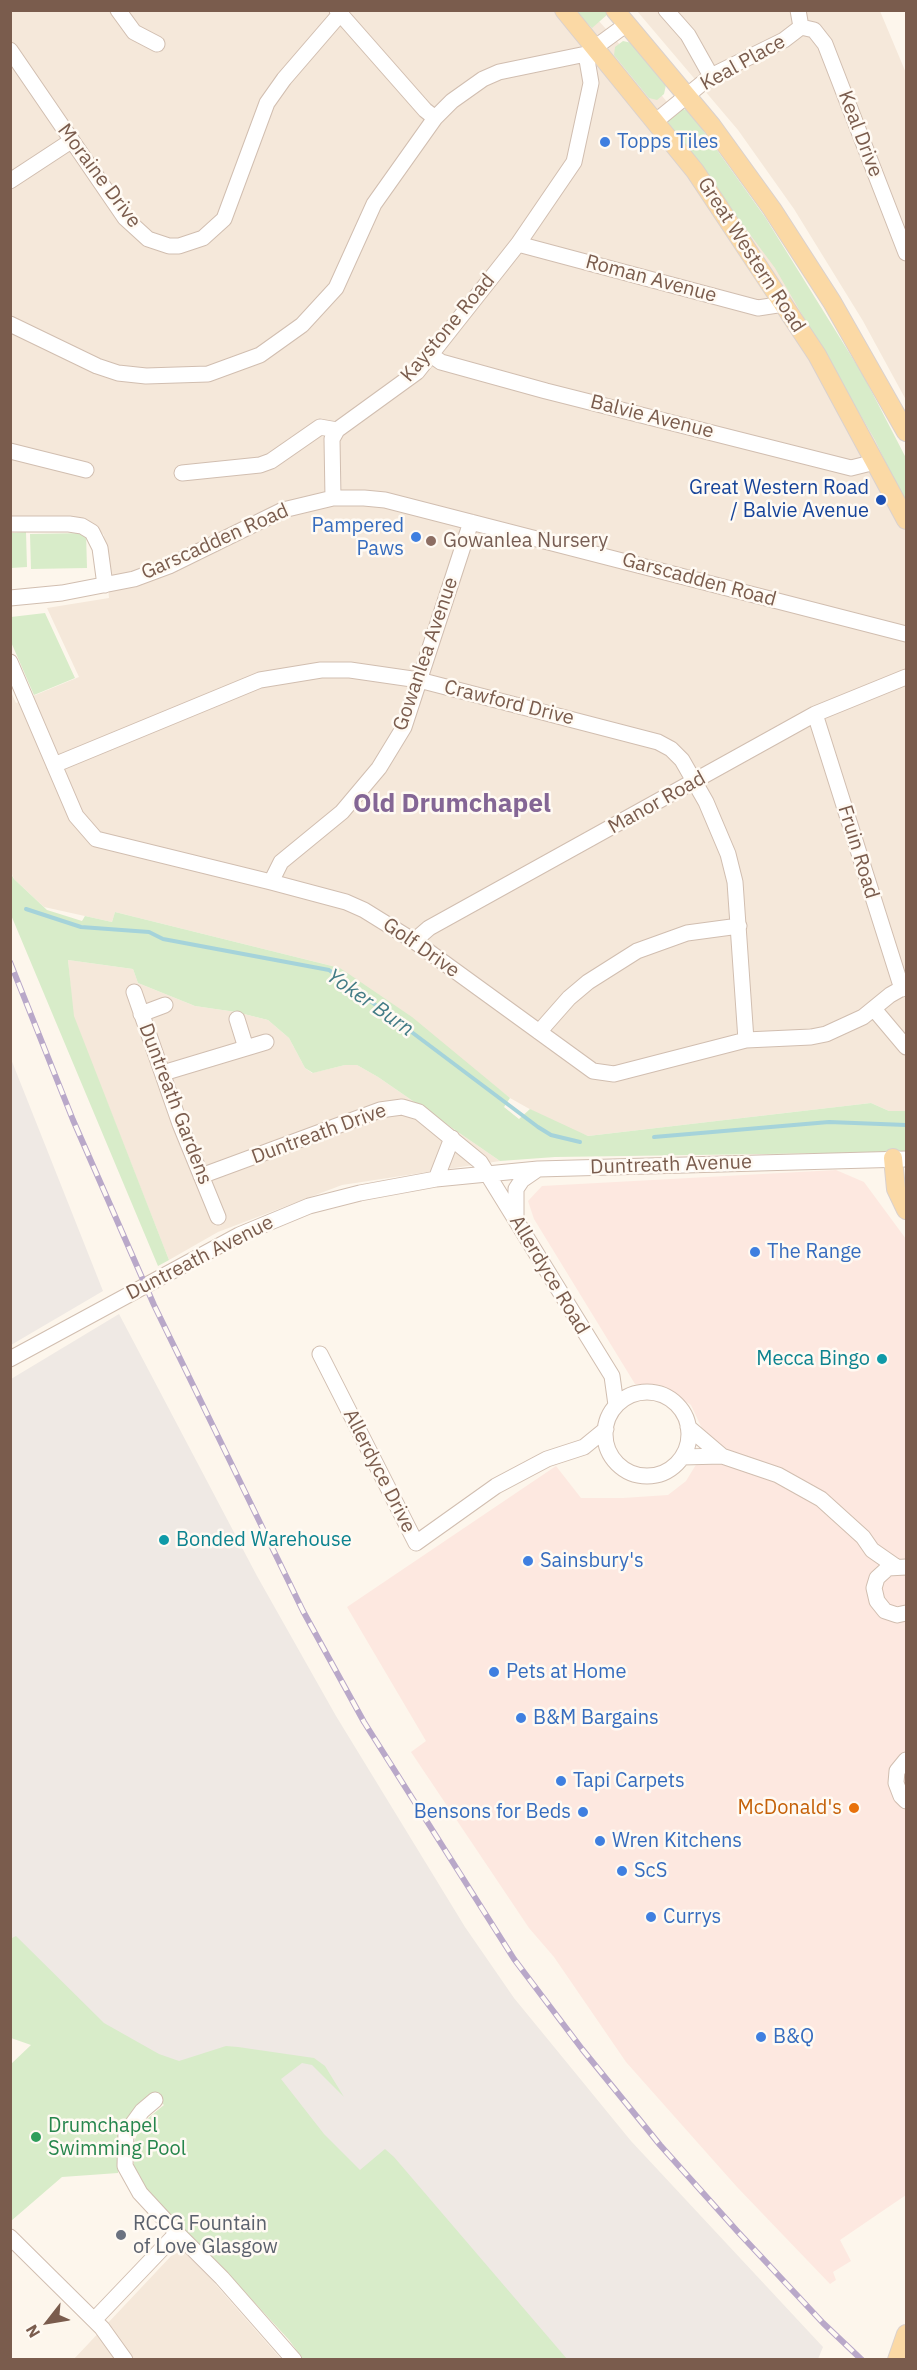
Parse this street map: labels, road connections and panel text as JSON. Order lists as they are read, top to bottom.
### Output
{
  "streets": {
    "main road": ["Great Western Road"],
    "street": [
      "Keal Place",
      "Keal Drive",
      "Moraine Drive",
      "Roman Avenue",
      "Kaystone Road",
      "Balvie Avenue",
      "Garscadden Road",
      "Gowanlea Avenue",
      "Crawford Drive",
      "Manor Road",
      "Fruin Road",
      "Golf Drive",
      "Duntreath Gardens",
      "Duntreath Drive",
      "Duntreath Avenue",
      "Allerdyce Road",
      "Allerdyce Drive"
    ]
  },
  "crossings": [
    ["Keal Place", "Keal Drive"],
    ["Keal Place", "Great Western Road"],
    ["Great Western Road", "Roman Avenue"],
    ["Great Western Road", "Kaystone Road"],
    ["Great Western Road", "Balvie Avenue"],
    ["Roman Avenue", "Kaystone Road"],
    ["Kaystone Road", "Balvie Avenue"],
    ["Garscadden Road", "Gowanlea Avenue"],
    ["Gowanlea Avenue", "Crawford Drive"],
    ["Gowanlea Avenue", "Golf Drive"],
    ["Crawford Drive", "Manor Road"],
    ["Crawford Drive", "Golf Drive"],
    ["Manor Road", "Fruin Road"],
    ["Manor Road", "Golf Drive"],
    ["Fruin Road", "Golf Drive"],
    ["Duntreath Gardens", "Duntreath Drive"],
    ["Duntreath Drive", "Duntreath Avenue"],
    ["Duntreath Drive", "Allerdyce Road"],
    ["Duntreath Avenue", "Allerdyce Road"],
    ["Allerdyce Road", "Allerdyce Drive"]
  ],
  "districts": ["Old Drumchapel"],
  "water": ["Yoker Burn"],
  "places": [
    "Topps Tiles",
    "Great Western Road / Balvie Avenue",
    "Pampered Paws",
    "Gowanlea Nursery",
    "The Range",
    "Mecca Bingo",
    "Bonded Warehouse",
    "Sainsbury's",
    "Pets at Home",
    "B&M Bargains",
    "Tapi Carpets",
    "McDonald's",
    "Bensons for Beds",
    "Wren Kitchens",
    "ScS",
    "Currys",
    "B&Q",
    "Drumchapel Swimming Pool",
    "RCCG Fountain of Love Glasgow"
  ],
  "north": "bottom left"
}
